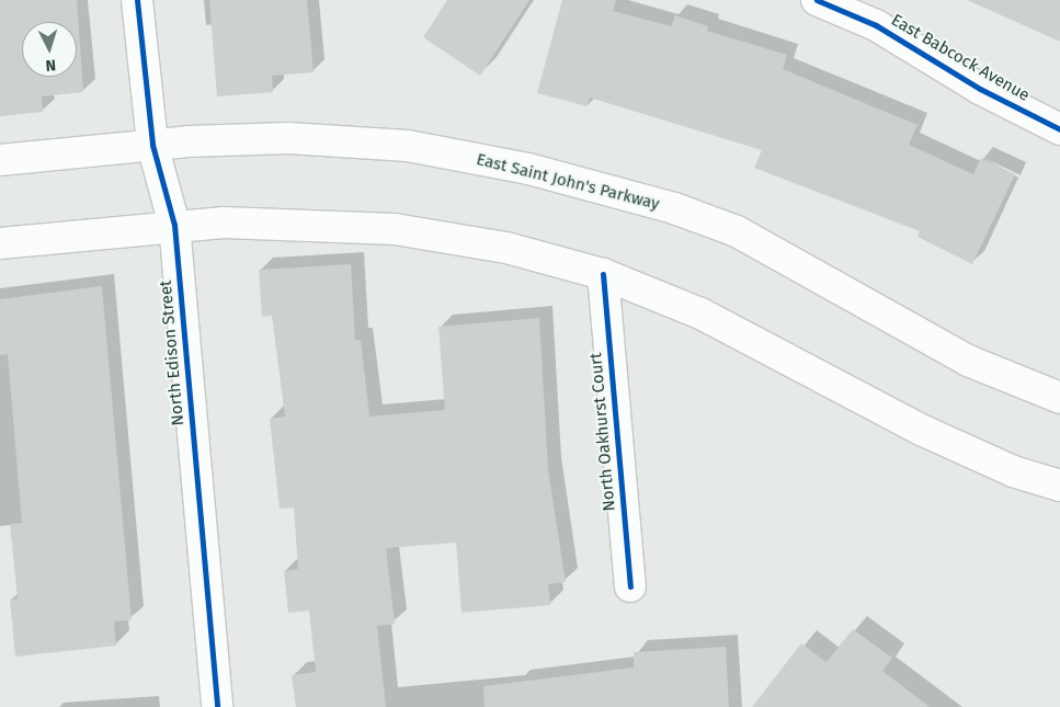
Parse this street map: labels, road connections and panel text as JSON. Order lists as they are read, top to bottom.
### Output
{
  "streets": {
    "main road": [
      "East Babcock Avenue",
      "East Saint John's Parkway",
      "North Edison Street",
      "North Oakhurst Court"
    ]
  },
  "crossings": [
    ["East Saint John's Parkway", "North Edison Street"]
  ],
  "north": "bottom"
}
